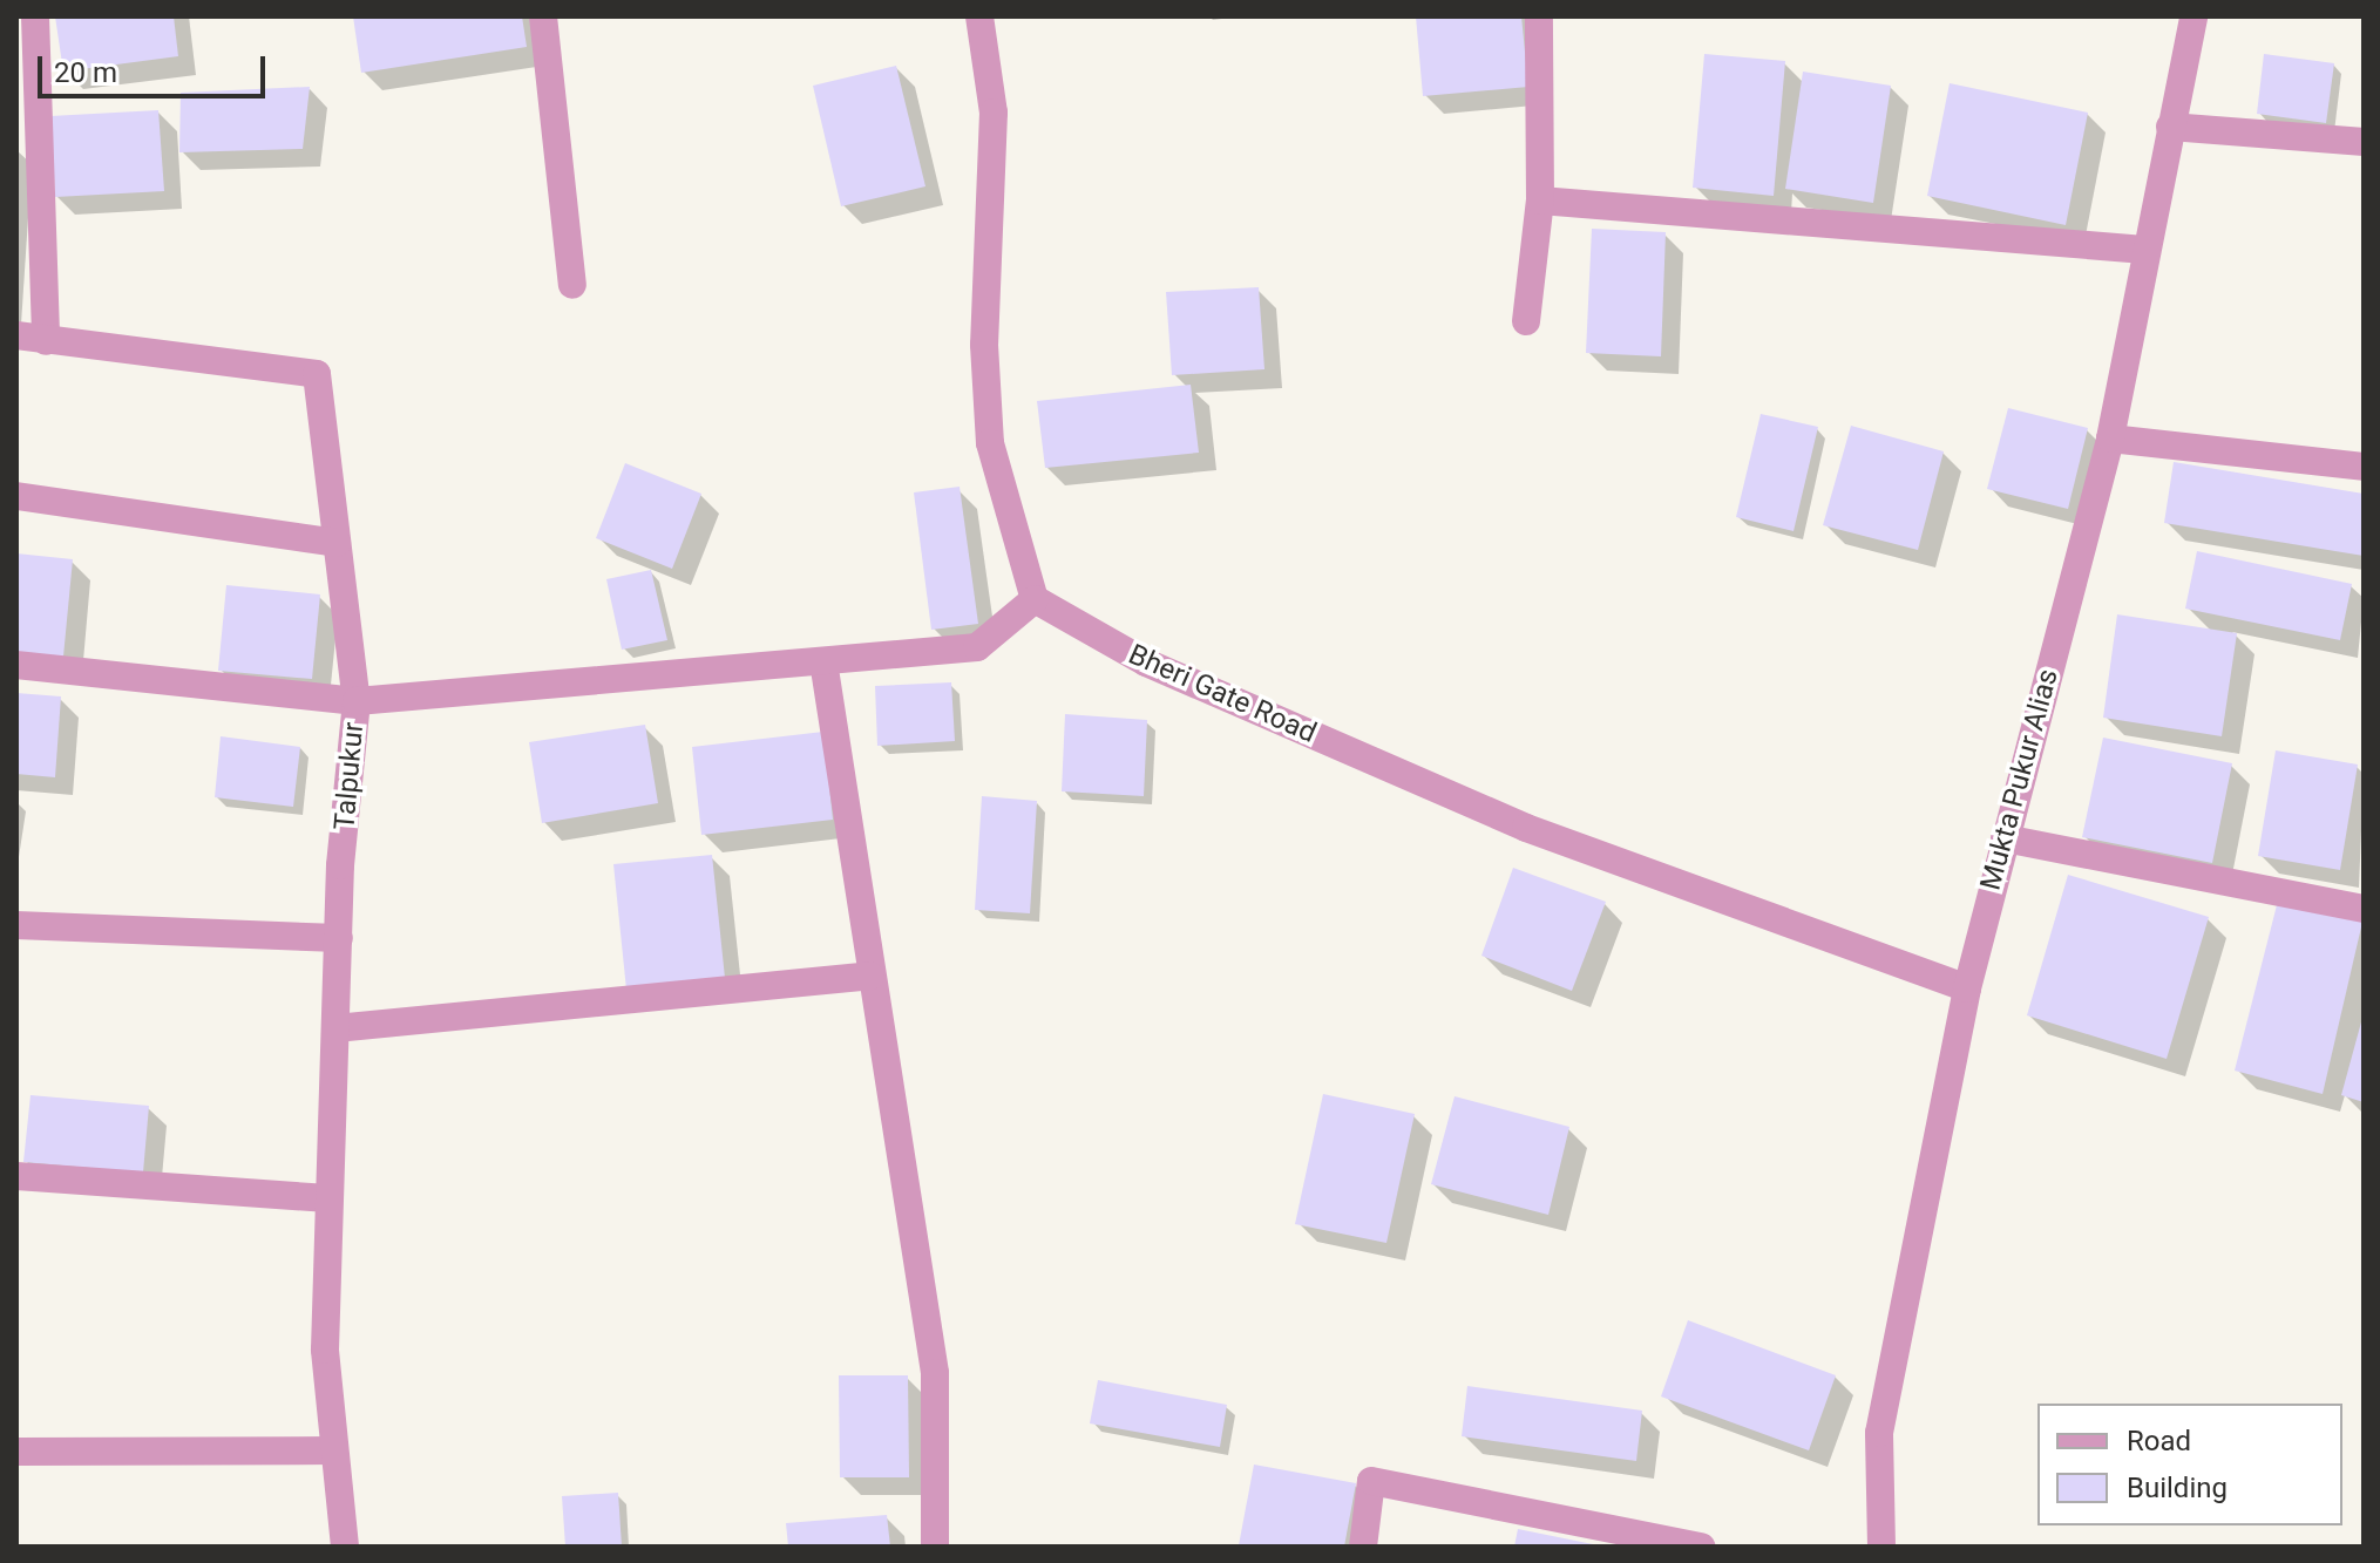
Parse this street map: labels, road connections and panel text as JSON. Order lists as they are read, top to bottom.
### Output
{
  "streets": {
    "street": ["Bheri Gate Road", "Talpukur", "Mukta Pukur Alias"]
  },
  "crossings": [
    ["Bheri Gate Road", "Talpukur"],
    ["Bheri Gate Road", "Mukta Pukur Alias"]
  ],
  "legend": ["Road", "Building"],
  "scale_bar": "20 m"
}
